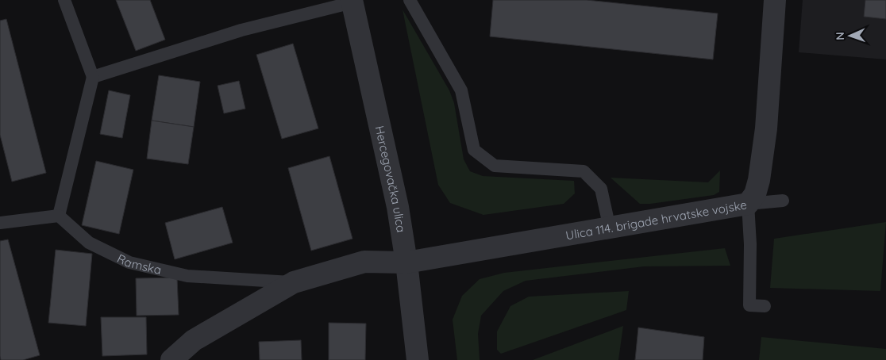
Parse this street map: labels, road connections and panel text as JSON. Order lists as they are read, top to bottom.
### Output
{
  "streets": {
    "street": ["Hercegovačka ulica", "Ulica 114. brigade hrvatske vojske", "Ramska"]
  },
  "crossings": [
    ["Hercegovačka ulica", "Ulica 114. brigade hrvatske vojske"],
    ["Hercegovačka ulica", "Ramska"],
    ["Ulica 114. brigade hrvatske vojske", "Ramska"]
  ],
  "north": "left"
}
